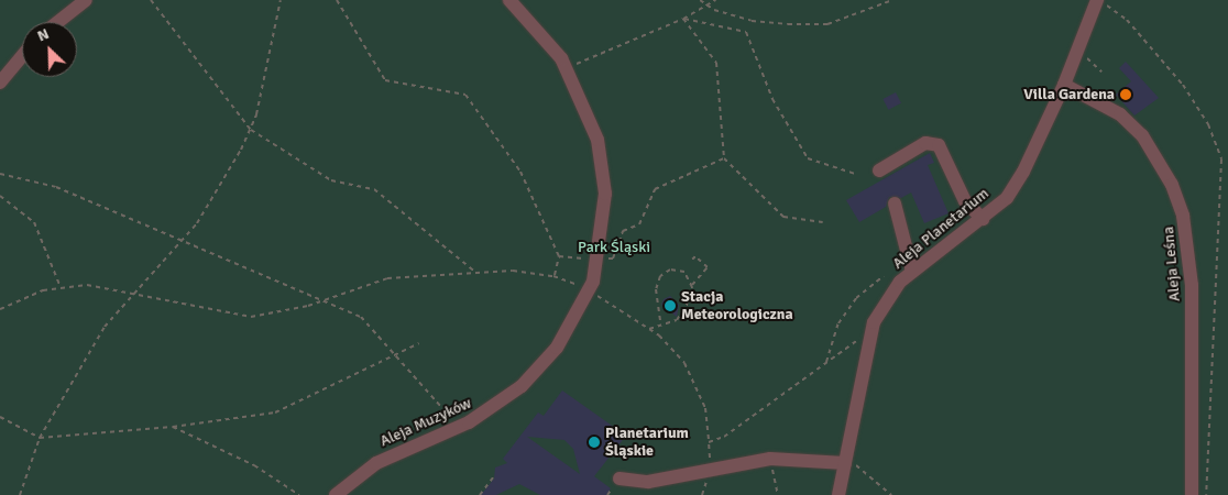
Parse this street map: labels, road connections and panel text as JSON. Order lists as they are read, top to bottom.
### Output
{
  "streets": {
    "street": ["Aleja Planetarium", "Aleja Leśna", "Aleja Muzyków"]
  },
  "crossings": [
    ["Aleja Planetarium", "Aleja Leśna"]
  ],
  "parks": ["Park Śląski"],
  "places": ["Villa Gardena", "Stacja Meteorologiczna", "Planetarium Śląskie"],
  "north": "top left"
}
